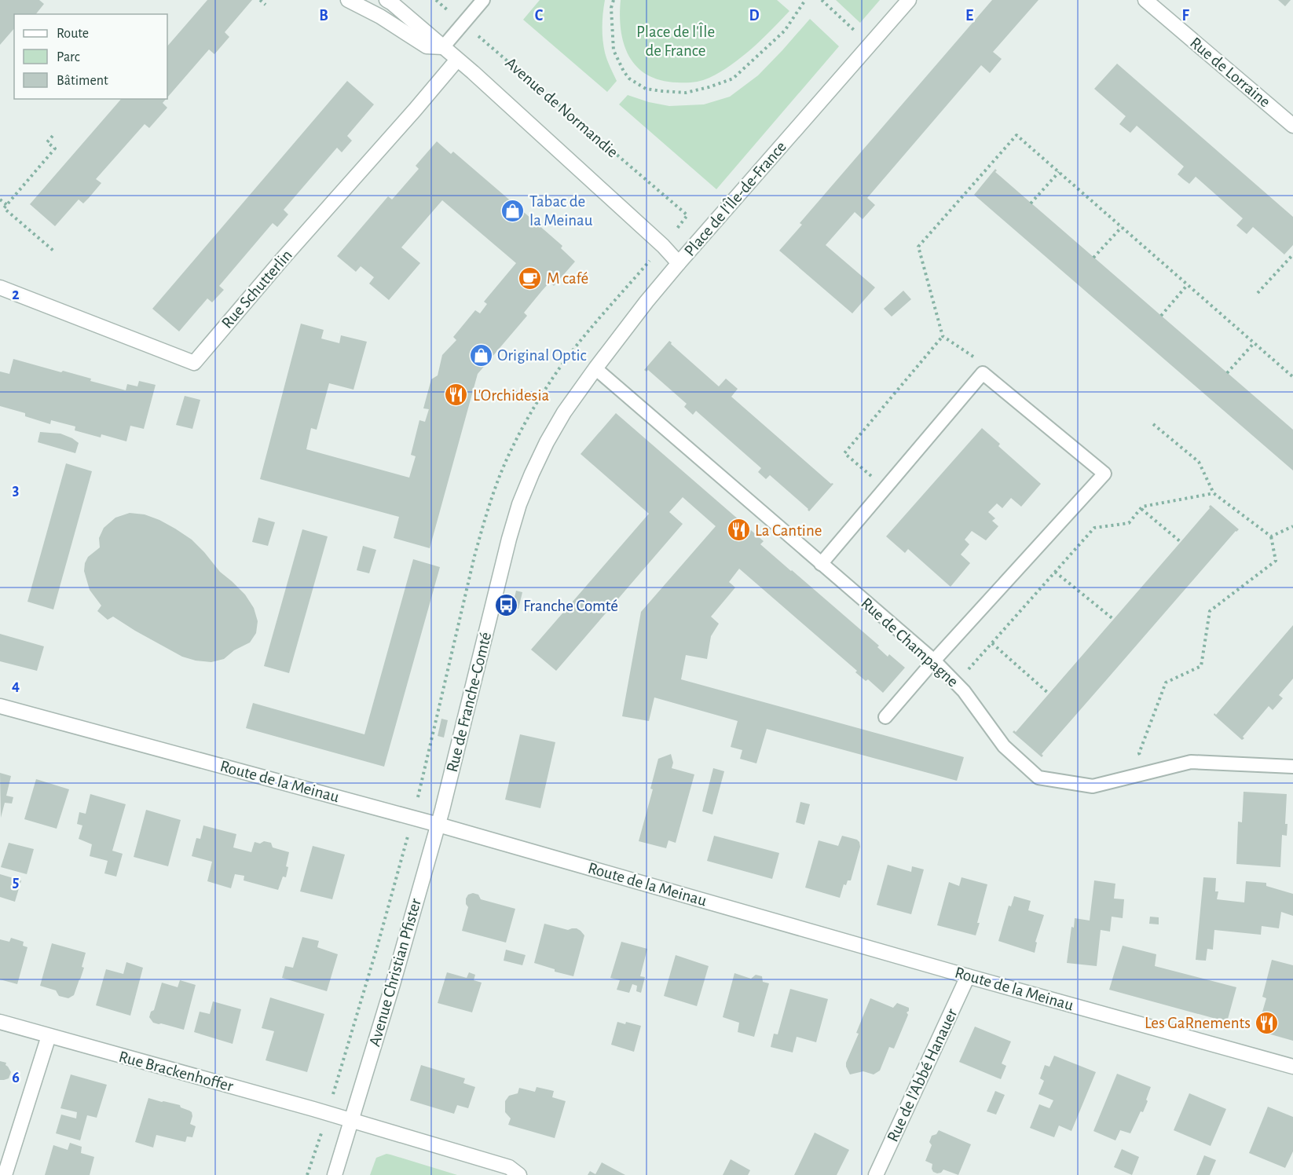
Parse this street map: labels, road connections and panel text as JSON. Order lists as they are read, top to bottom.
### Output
{
  "streets": {
    "street": [
      "Rue de Lorraine",
      "Place de l'Île-de-France",
      "Rue Schutterlin",
      "Rue de Franche-Comté",
      "Route de la Meinau",
      "Avenue Christian Pfister",
      "Rue Brackenhoffer",
      "Rue de l'Abbé Hanauer"
    ],
    "lane": ["Rue de Champagne"],
    "path": ["Avenue de Normandie"]
  },
  "crossings": [
    ["Place de l'Île-de-France", "Rue Schutterlin"],
    ["Place de l'Île-de-France", "Rue de Franche-Comté"],
    ["Rue de Champagne", "Rue de Franche-Comté"],
    ["Rue de Franche-Comté", "Route de la Meinau"],
    ["Rue de Franche-Comté", "Avenue Christian Pfister"],
    ["Route de la Meinau", "Avenue Christian Pfister"],
    ["Route de la Meinau", "Rue de l'Abbé Hanauer"],
    ["Avenue Christian Pfister", "Rue Brackenhoffer"]
  ],
  "parks": ["Place de l'Île de France"],
  "places": {
    "shop": ["Tabac de la Meinau", "Original Optic"],
    "cafe": ["M café"],
    "restaurant": ["L'Orchidesia", "La Cantine", "Les GaRnements"],
    "bus stop": ["Franche Comté"]
  },
  "legend": ["Route", "Parc", "Bâtiment"],
  "grid": {
    "columns": [
      "B",
      "C",
      "D",
      "E",
      "F"
    ],
    "rows": [
      "2",
      "3",
      "4",
      "5",
      "6"
    ]
  }
}
